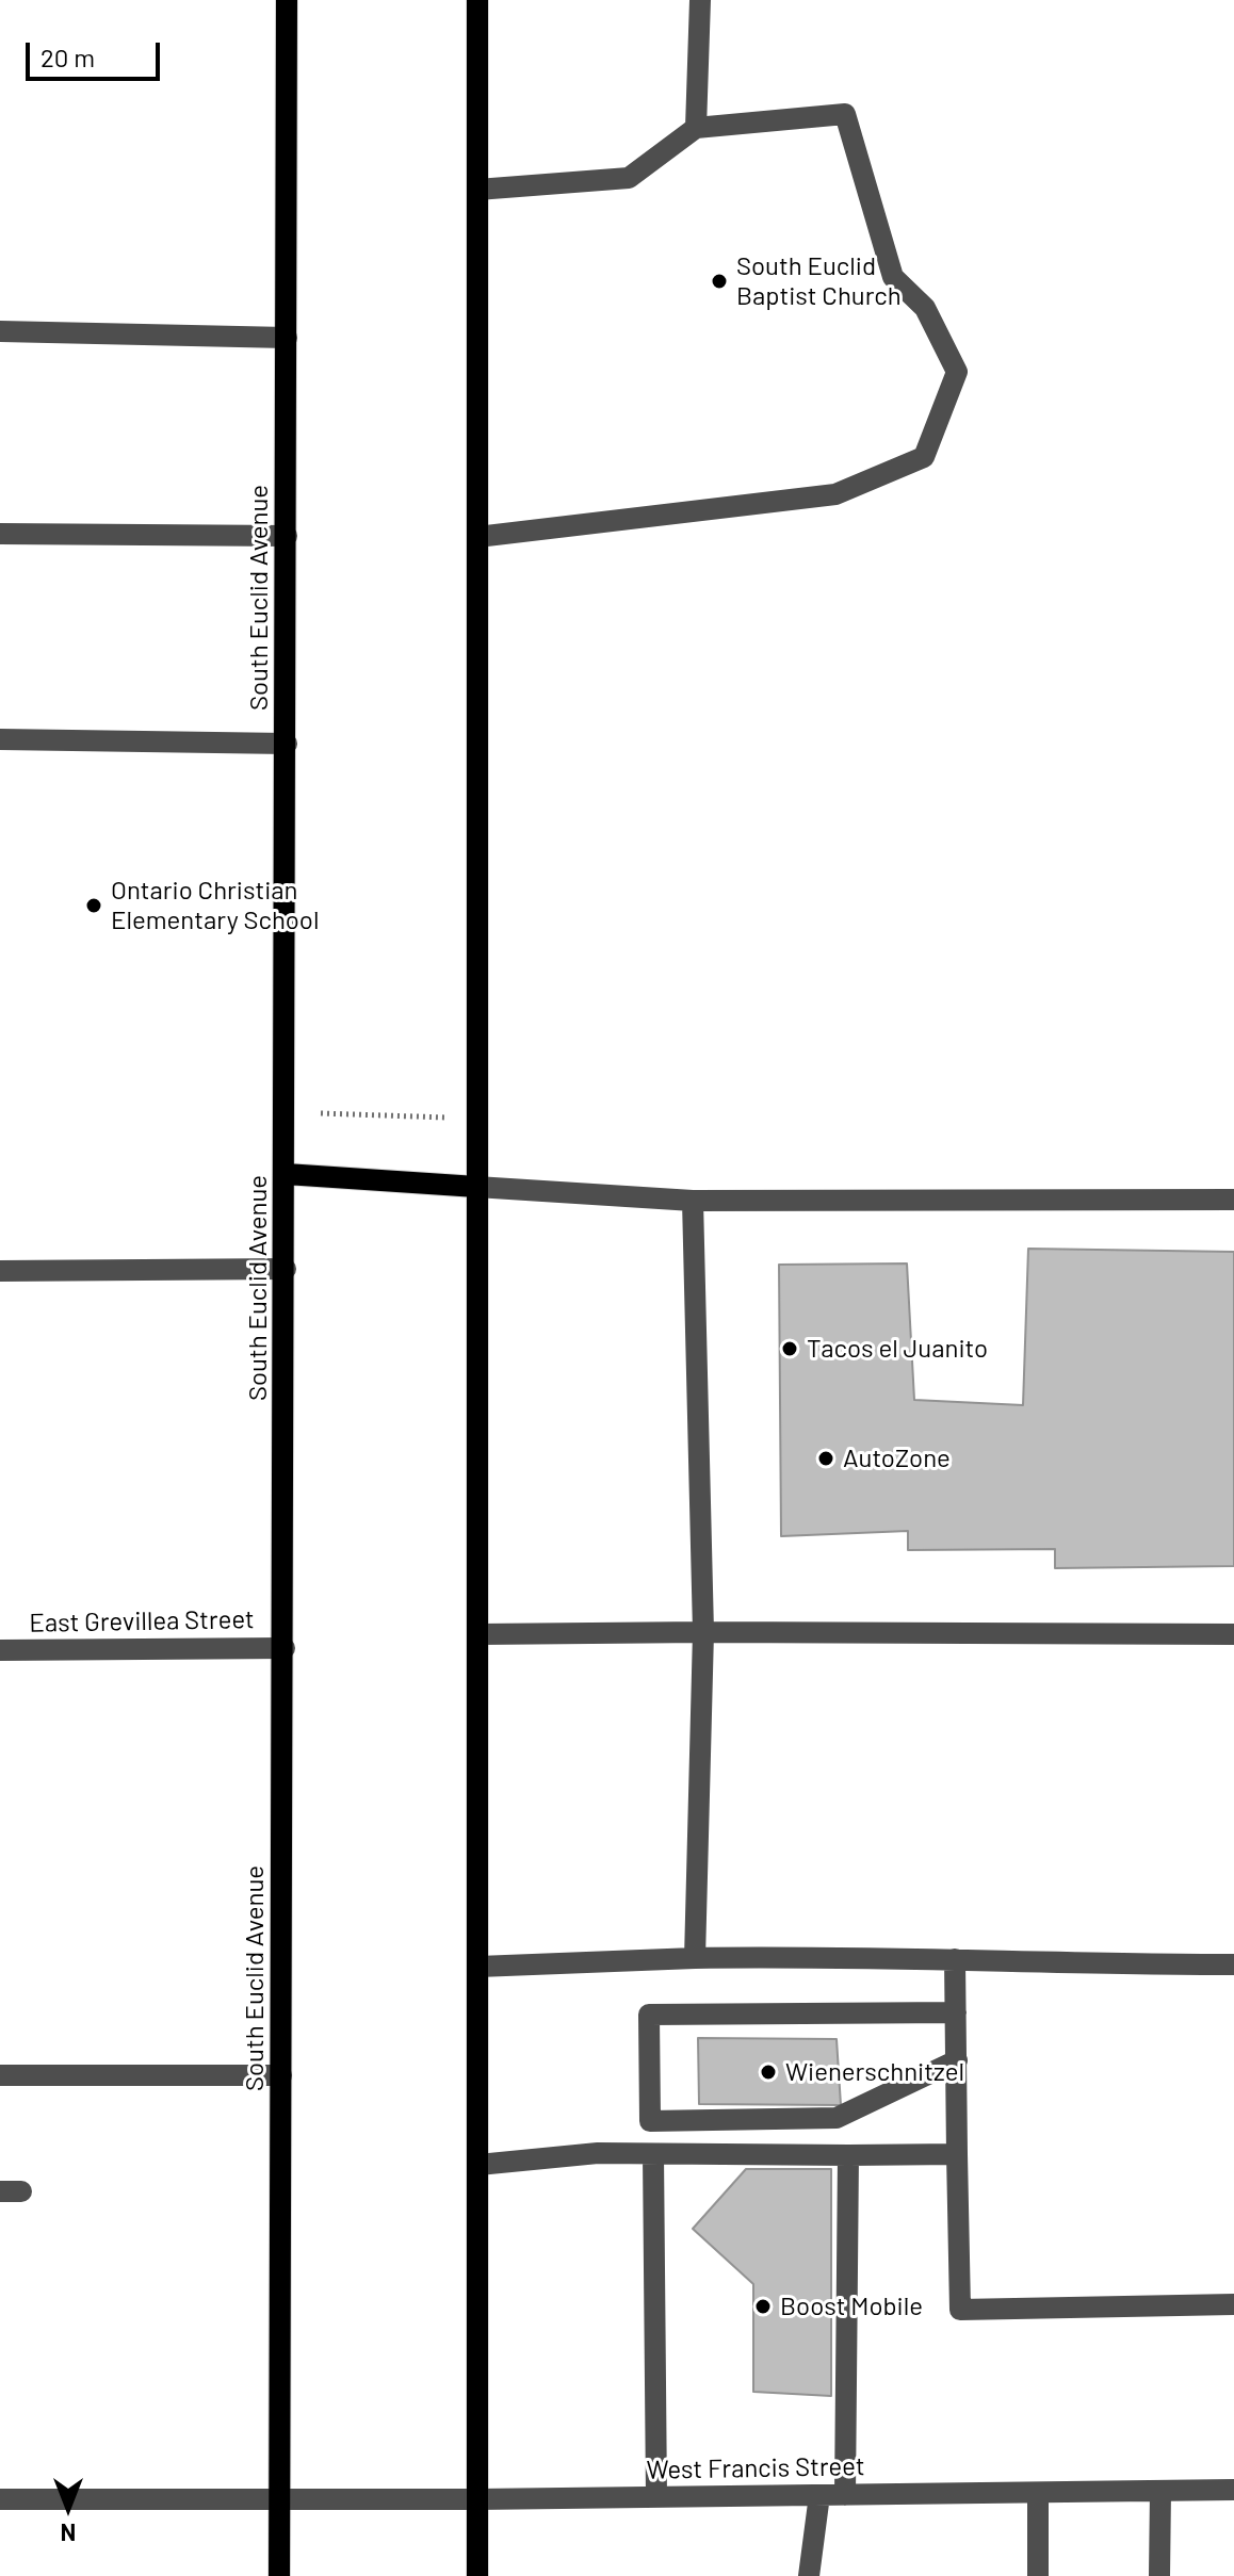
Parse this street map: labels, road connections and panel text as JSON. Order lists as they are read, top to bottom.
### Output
{
  "streets": {
    "main road": ["South Euclid Avenue"],
    "street": ["East Grevillea Street", "West Francis Street"]
  },
  "crossings": [
    ["South Euclid Avenue", "East Grevillea Street"],
    ["South Euclid Avenue", "West Francis Street"]
  ],
  "places": [
    "South Euclid Baptist Church",
    "Ontario Christian Elementary School",
    "Tacos el Juanito",
    "AutoZone",
    "Wienerschnitzel",
    "Boost Mobile"
  ],
  "scale_bar": "20 m",
  "north": "bottom"
}
